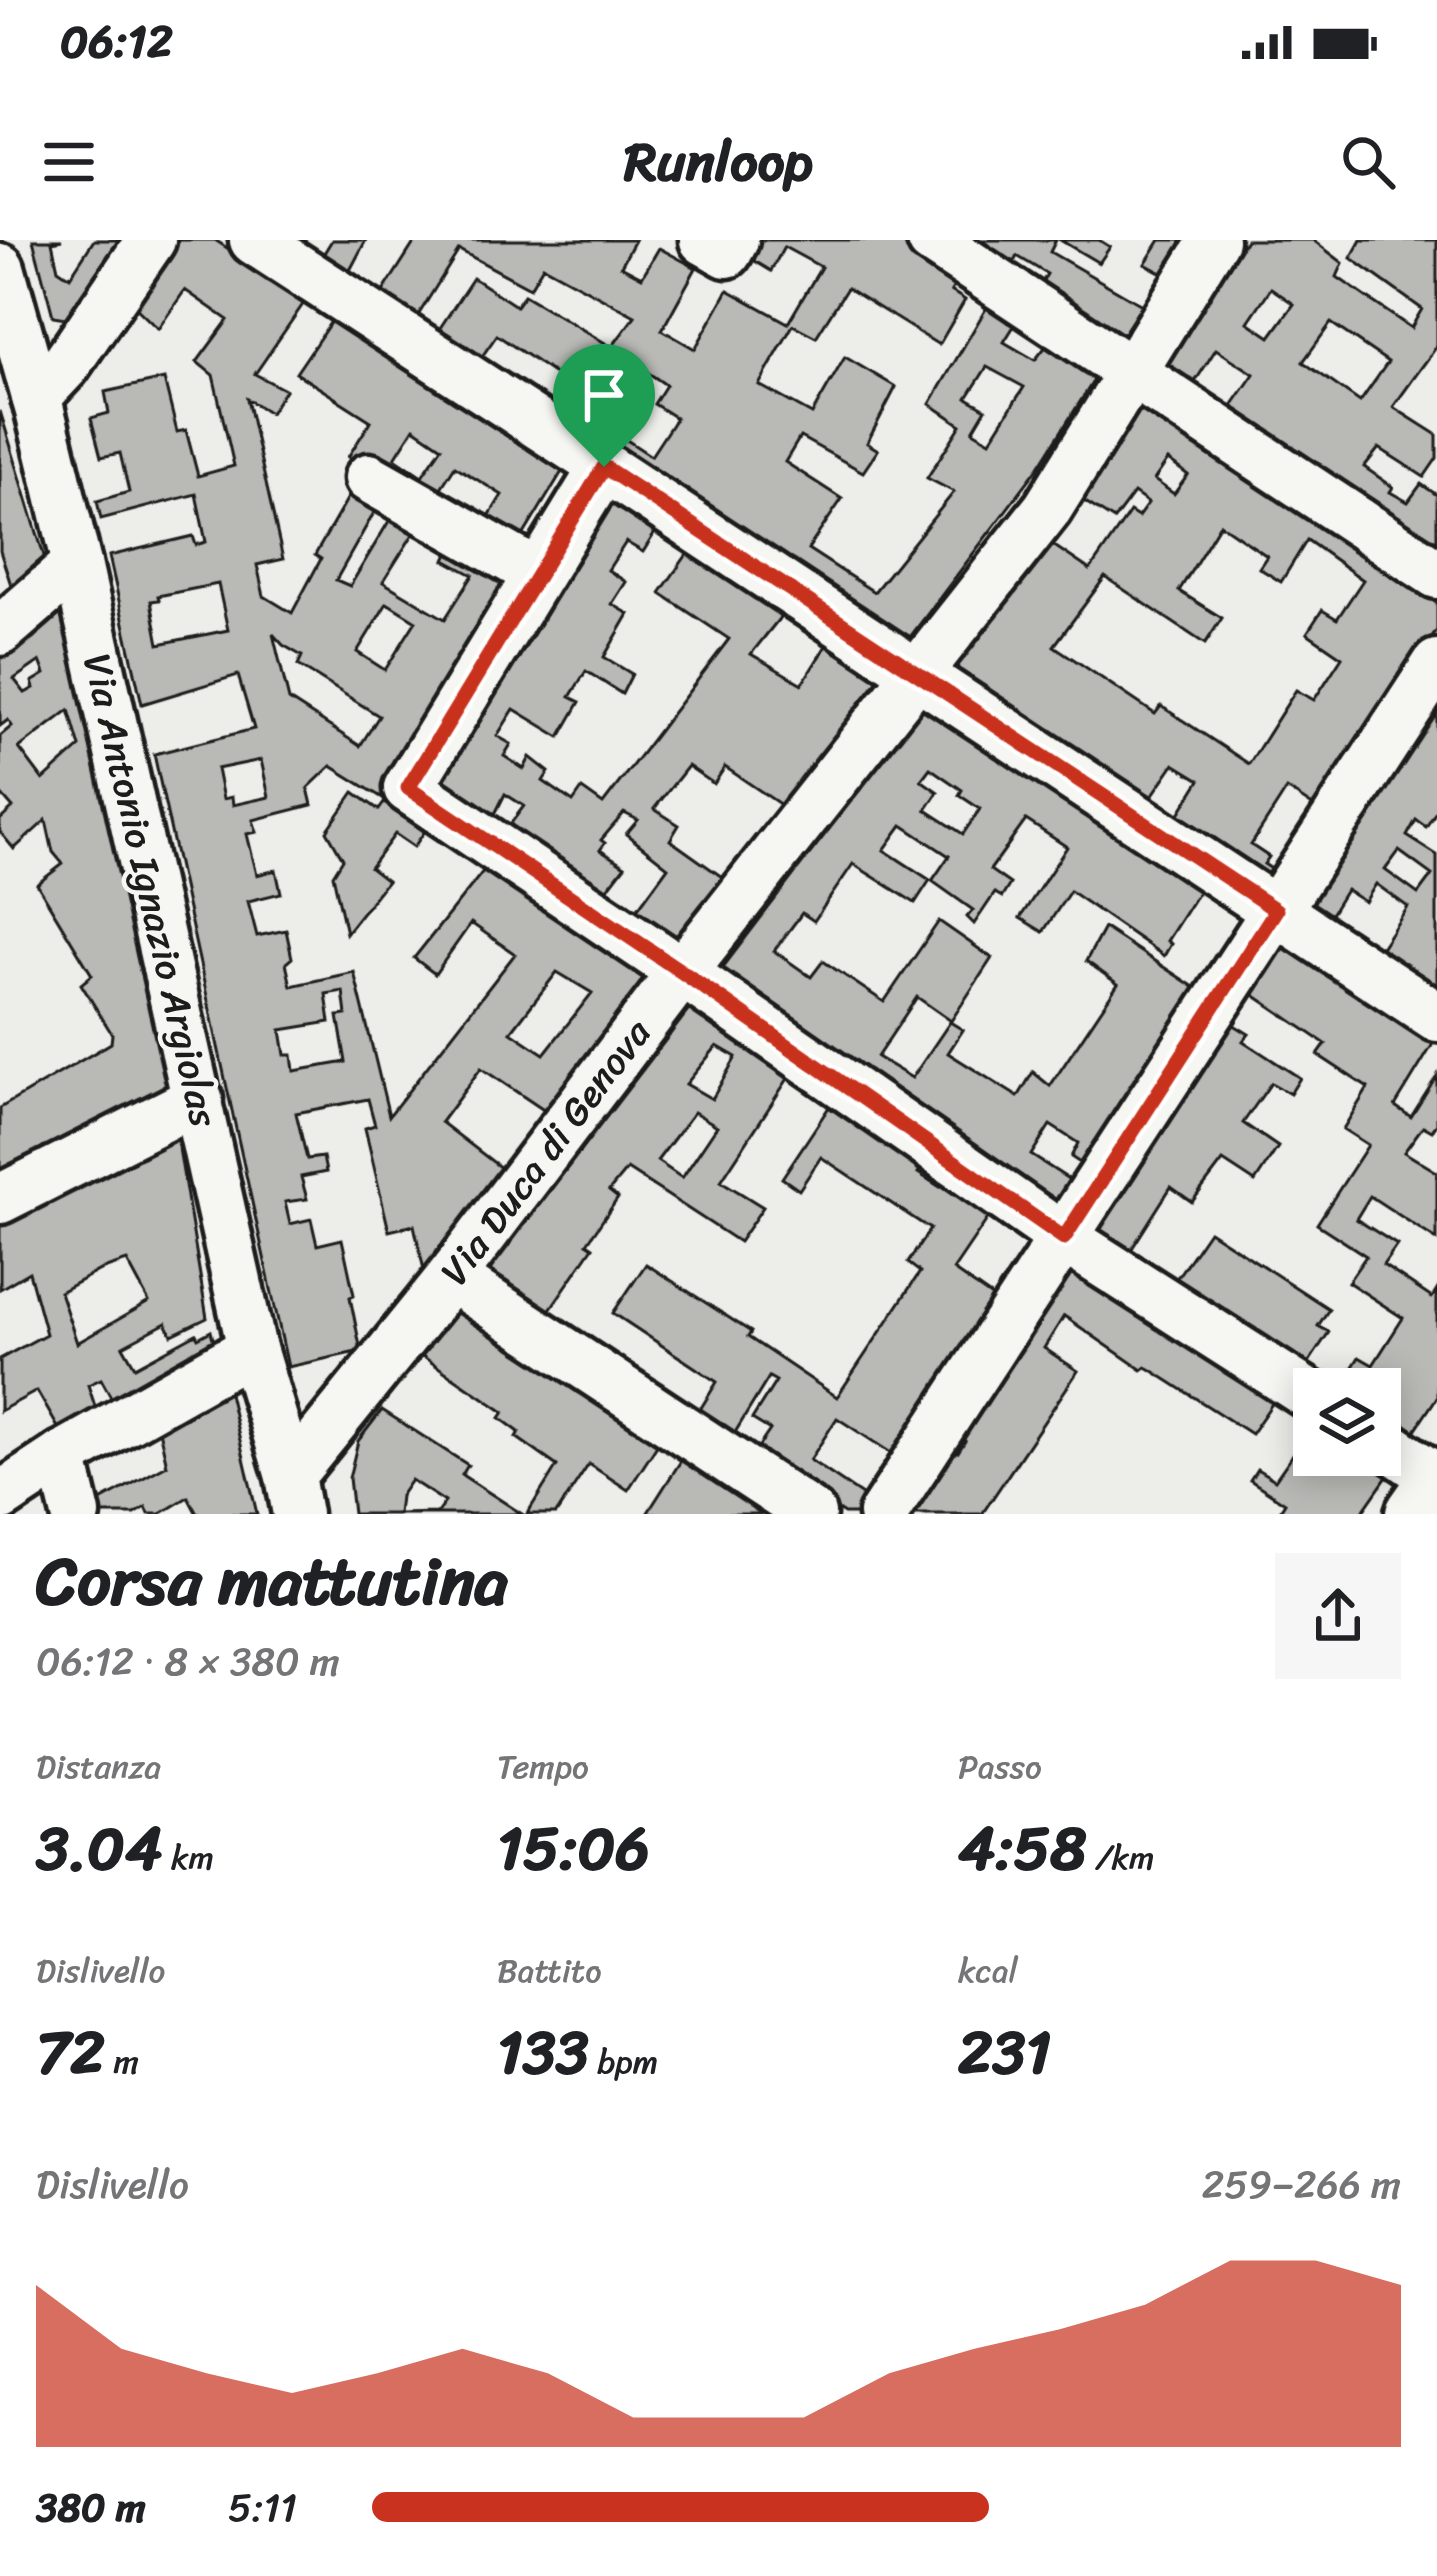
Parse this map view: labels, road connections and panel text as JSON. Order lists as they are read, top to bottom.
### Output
{
  "streets": {
    "street": ["Via Antonio Ignazio Argiolas", "Via Duca di Genova"]
  },
  "crossings": [
    ["Via Antonio Ignazio Argiolas", "Via Duca di Genova"]
  ],
  "page": {
    "status": "06:12",
    "header": "Runloop",
    "heading": ["Corsa mattutina", "06:12 · 8 × 380 m"],
    "stats": [
      ["Distanza", "3.04 km"],
      ["Tempo", "15:06"],
      ["Passo", "4:58 /km"],
      ["Dislivello", "72 m"],
      ["Battito", "133 bpm"],
      ["kcal", "231"]
    ],
    "chart": ["Dislivello", "259–266 m"],
    "list": [
      {
        "name": "380 m",
        "note": "5:11"
      }
    ]
  }
}
